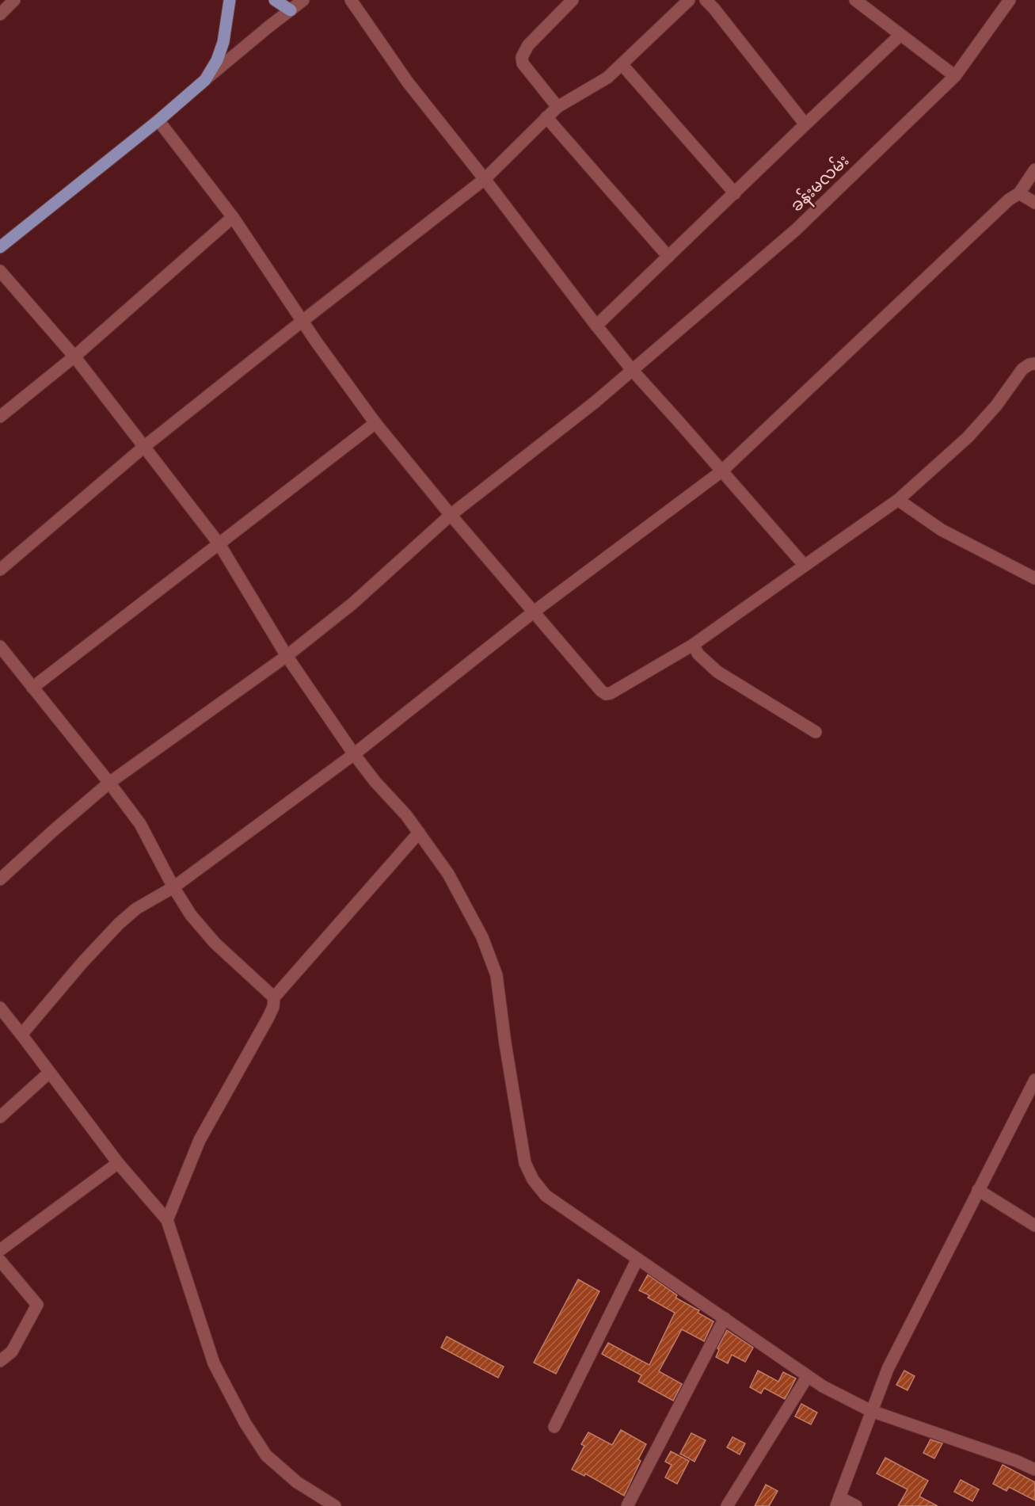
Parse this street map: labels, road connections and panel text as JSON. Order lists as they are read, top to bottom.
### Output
{
  "streets": {
    "street": ["ခန်းမလမ်း"]
  }
}
